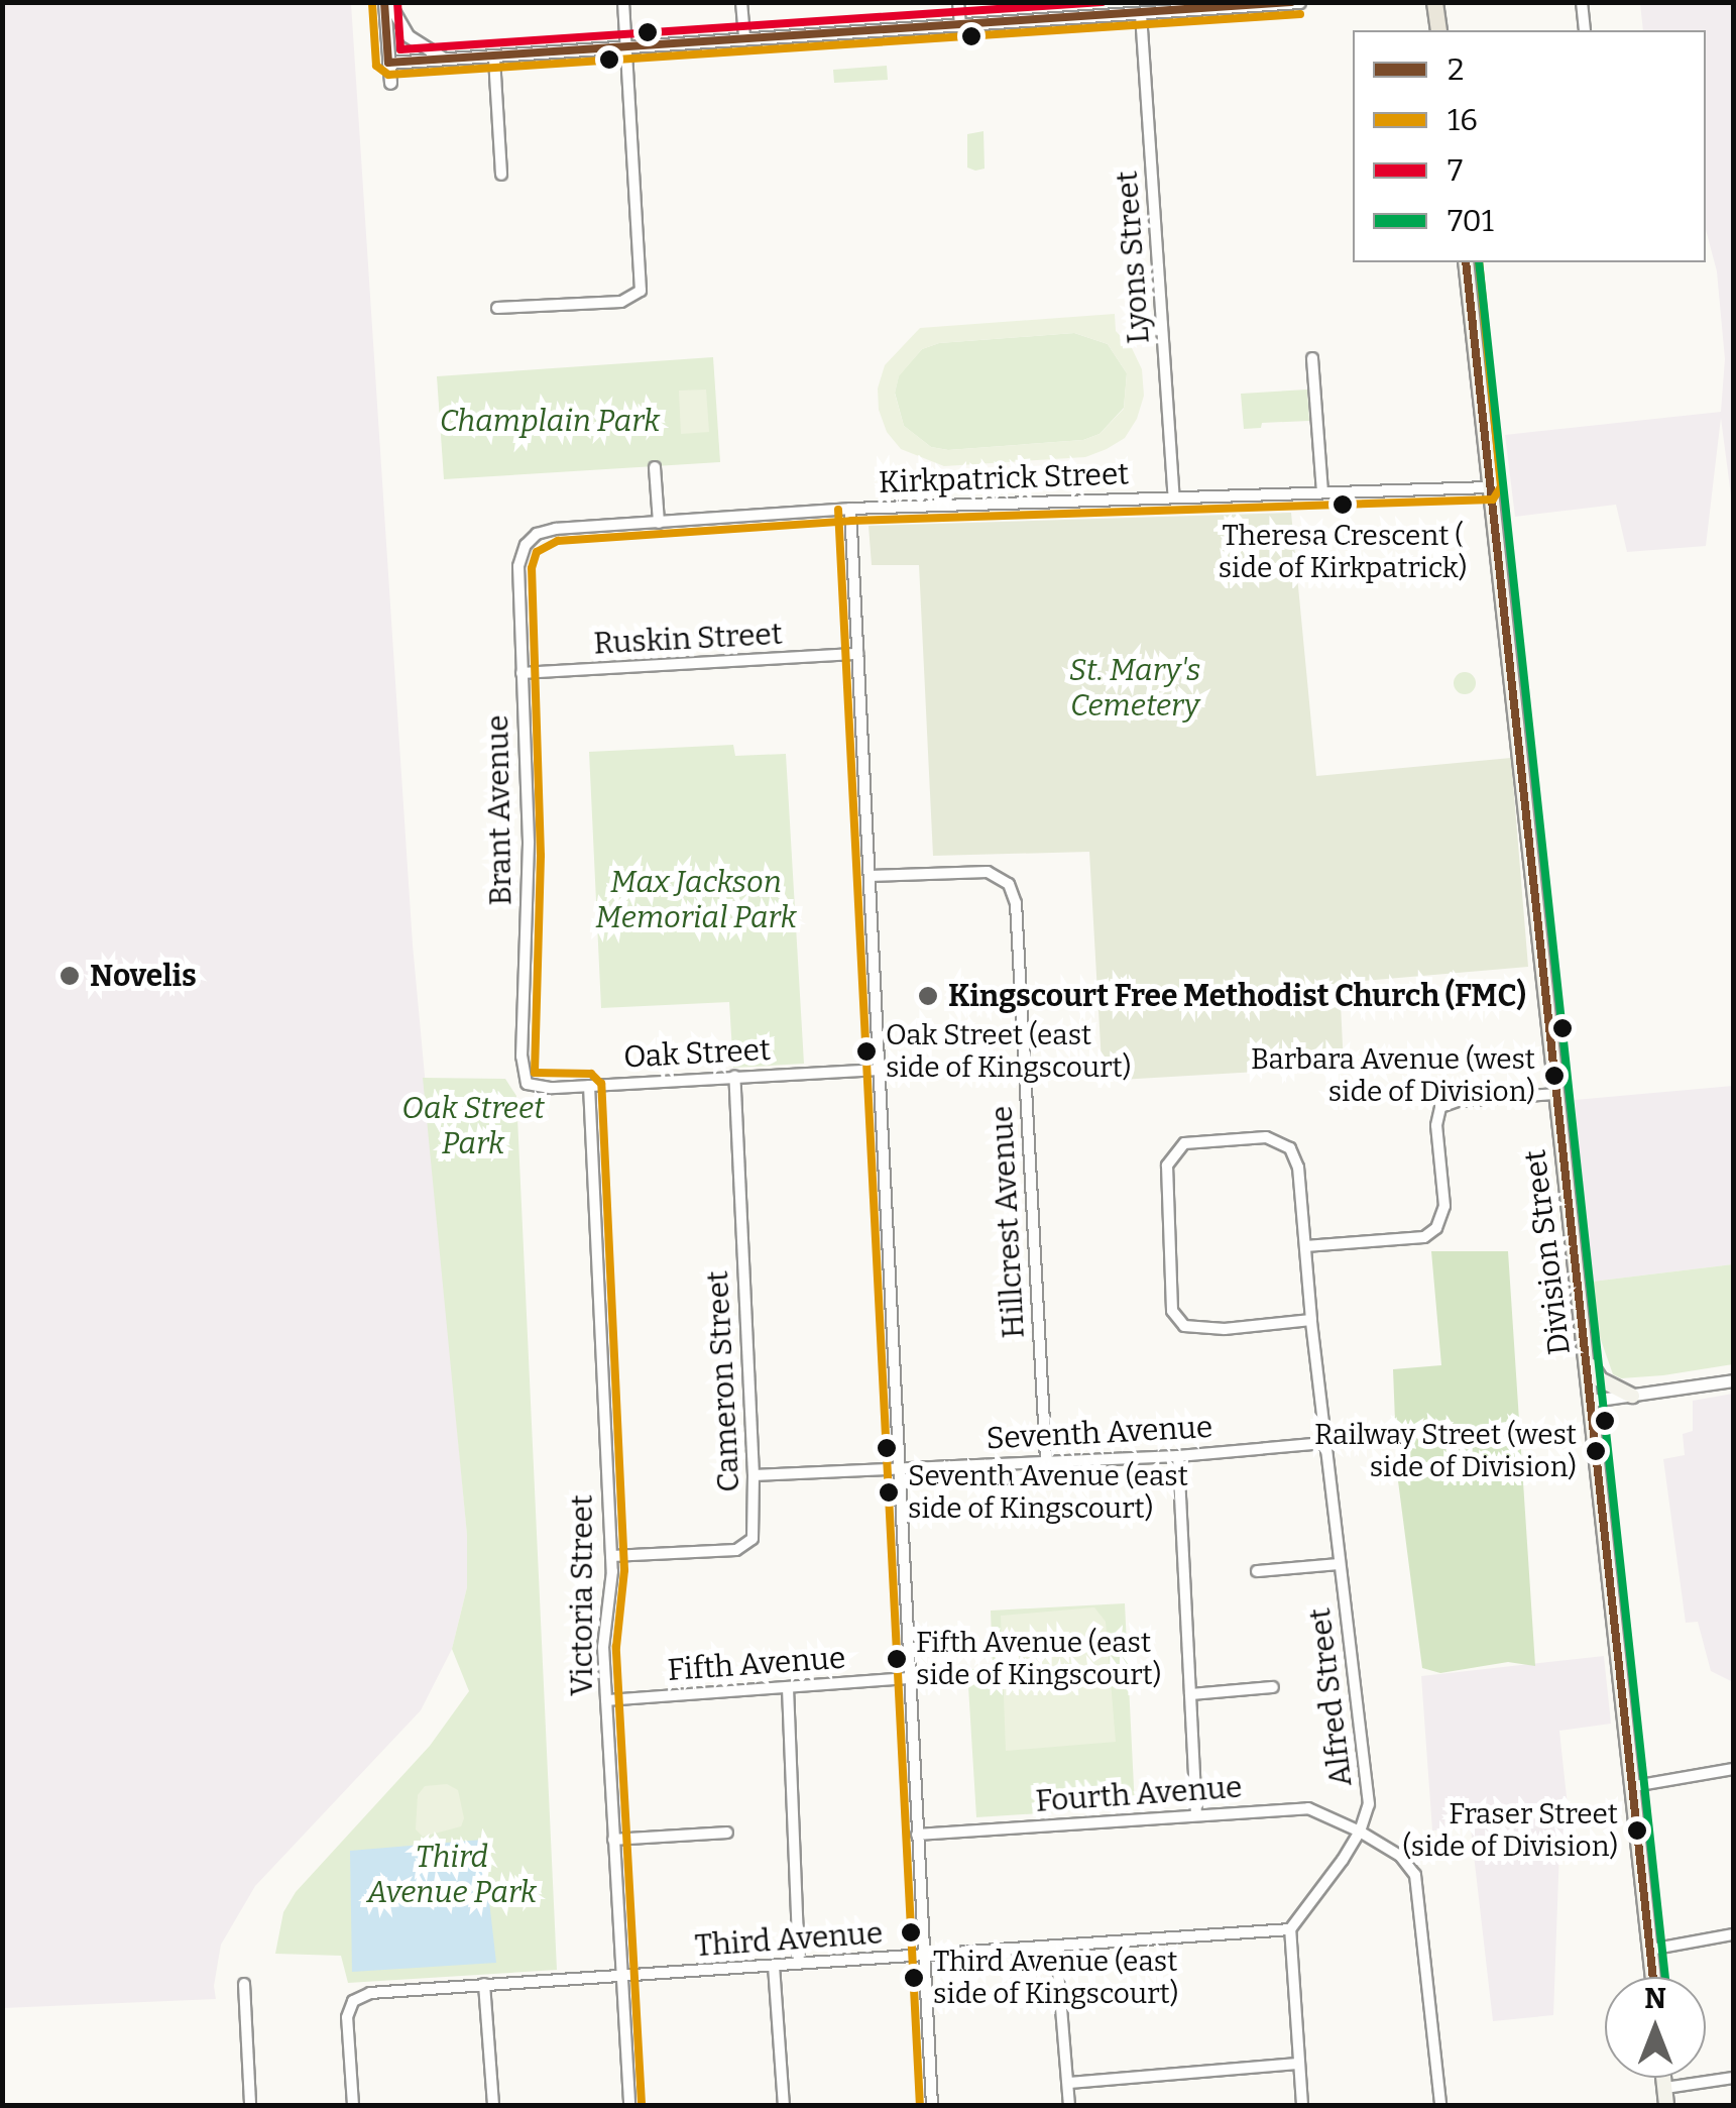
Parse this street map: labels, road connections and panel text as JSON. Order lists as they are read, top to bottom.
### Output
{
  "streets": {
    "main road": ["Division Street"],
    "street": [
      "Lyons Street",
      "Kirkpatrick Street",
      "Ruskin Street",
      "Brant Avenue",
      "Oak Street",
      "Hillcrest Avenue",
      "Cameron Street",
      "Seventh Avenue",
      "Victoria Street",
      "Fifth Avenue",
      "Alfred Street",
      "Fourth Avenue",
      "Third Avenue"
    ]
  },
  "crossings": [
    ["Lyons Street", "Kirkpatrick Street"],
    ["Kirkpatrick Street", "Brant Avenue"],
    ["Kirkpatrick Street", "Division Street"],
    ["Ruskin Street", "Brant Avenue"],
    ["Brant Avenue", "Oak Street"],
    ["Oak Street", "Cameron Street"],
    ["Oak Street", "Victoria Street"],
    ["Hillcrest Avenue", "Seventh Avenue"],
    ["Cameron Street", "Seventh Avenue"],
    ["Cameron Street", "Victoria Street"],
    ["Seventh Avenue", "Alfred Street"],
    ["Victoria Street", "Fifth Avenue"],
    ["Victoria Street", "Third Avenue"],
    ["Alfred Street", "Fourth Avenue"],
    ["Alfred Street", "Third Avenue"]
  ],
  "parks": [
    "Champlain Park",
    "St. Mary's Cemetery",
    "Max Jackson Memorial Park",
    "Oak Street Park",
    "Third Avenue Park"
  ],
  "places": [
    "Theresa Crescent ( side of Kirkpatrick)",
    "Novelis",
    "Kingscourt Free Methodist Church (FMC)",
    "Oak Street (east side of Kingscourt)",
    "Barbara Avenue (west side of Division)",
    "Railway Street (west side of Division)",
    "Seventh Avenue (east side of Kingscourt)",
    "Fifth Avenue (east side of Kingscourt)",
    "Fraser Street (side of Division)",
    "Third Avenue (east side of Kingscourt)"
  ],
  "lines": [
    "transit line 2",
    "transit line 7",
    "transit line 16",
    "transit line 701"
  ],
  "legend": [
    "2",
    "16",
    "7",
    "701"
  ],
  "north": "top"
}
